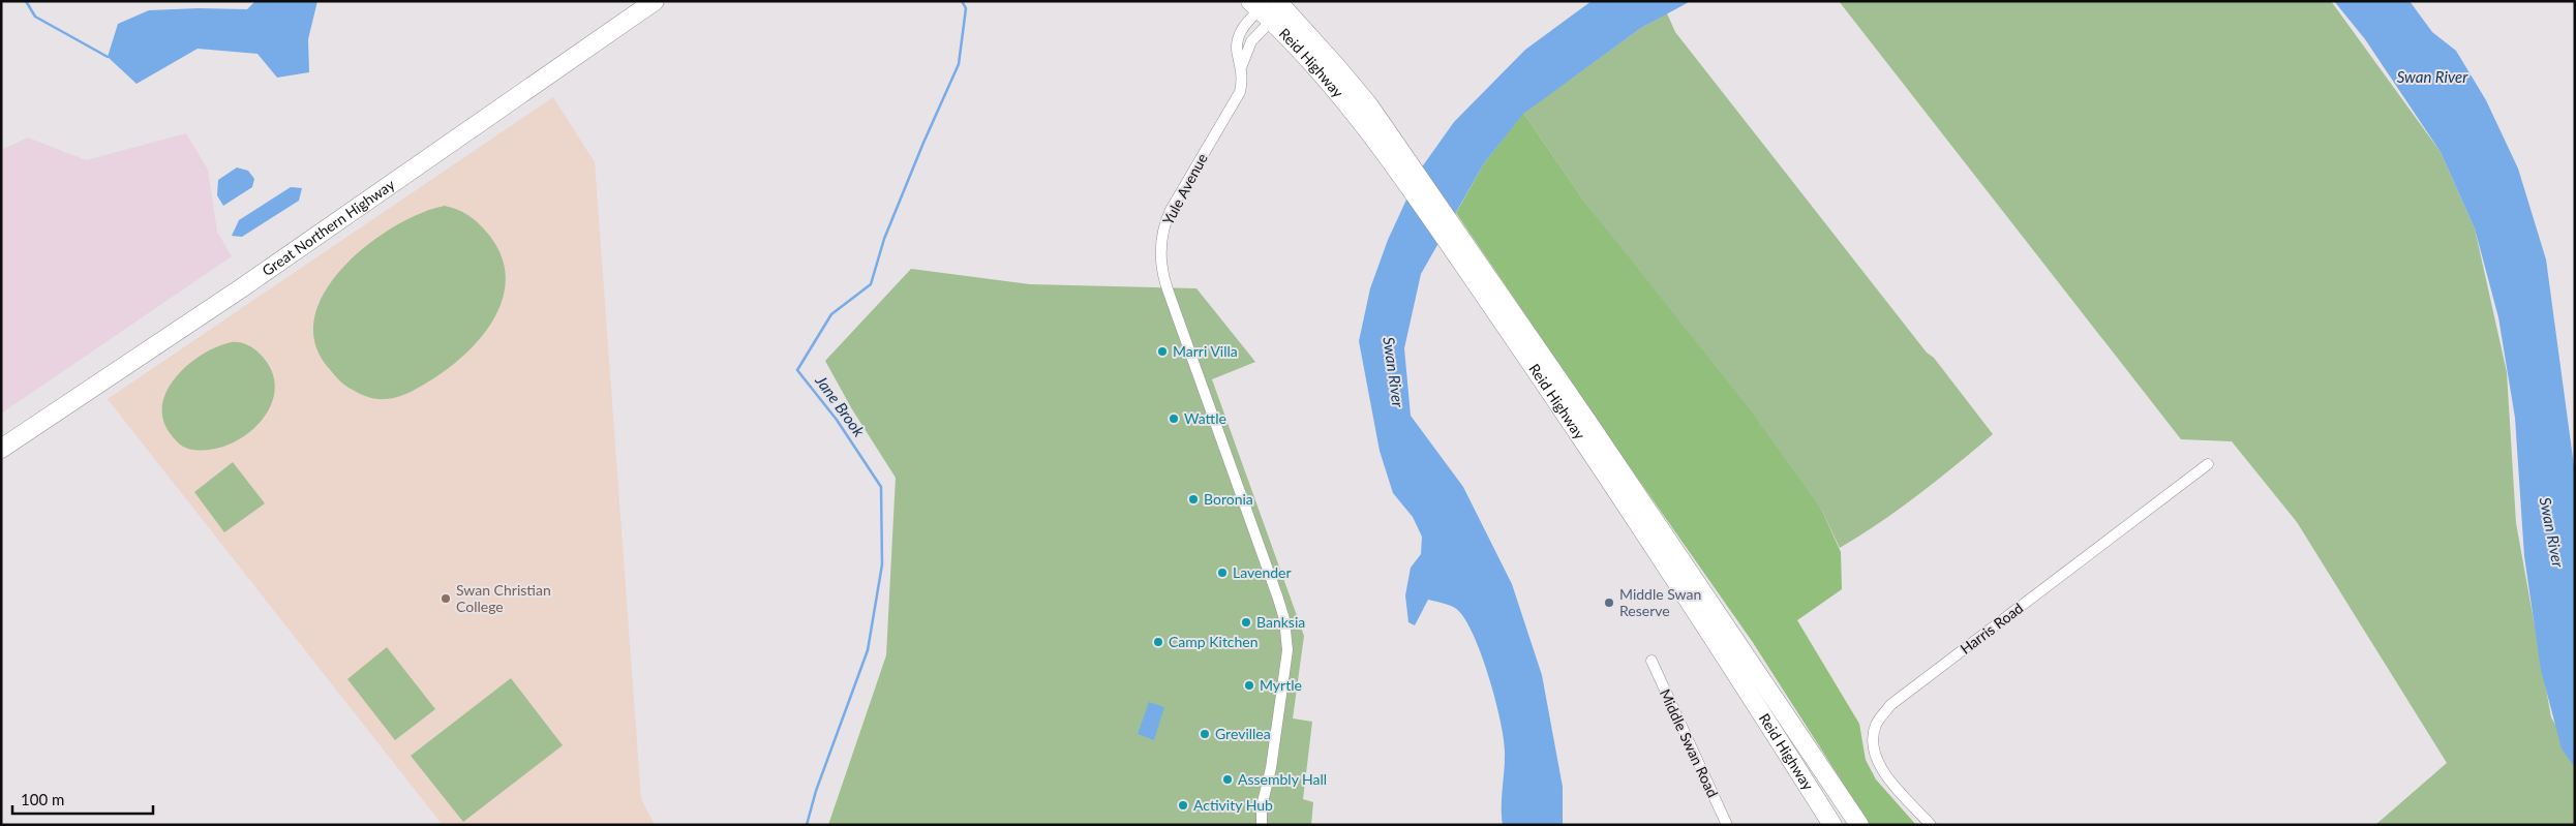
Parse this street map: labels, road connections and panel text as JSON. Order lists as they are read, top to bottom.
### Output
{
  "streets": {
    "highway": ["Reid Highway", "Great Northern Highway"],
    "street": ["Yule Avenue", "Harris Road", "Middle Swan Road"]
  },
  "crossings": [
    ["Reid Highway", "Yule Avenue"]
  ],
  "water": ["Swan River", "Jane Brook"],
  "places": [
    "Marri Villa",
    "Wattle",
    "Boronia",
    "Lavender",
    "Swan Christian College",
    "Middle Swan Reserve",
    "Banksia",
    "Camp Kitchen",
    "Myrtle",
    "Grevillea",
    "Assembly Hall",
    "Activity Hub"
  ],
  "scale_bar": "100 m"
}
